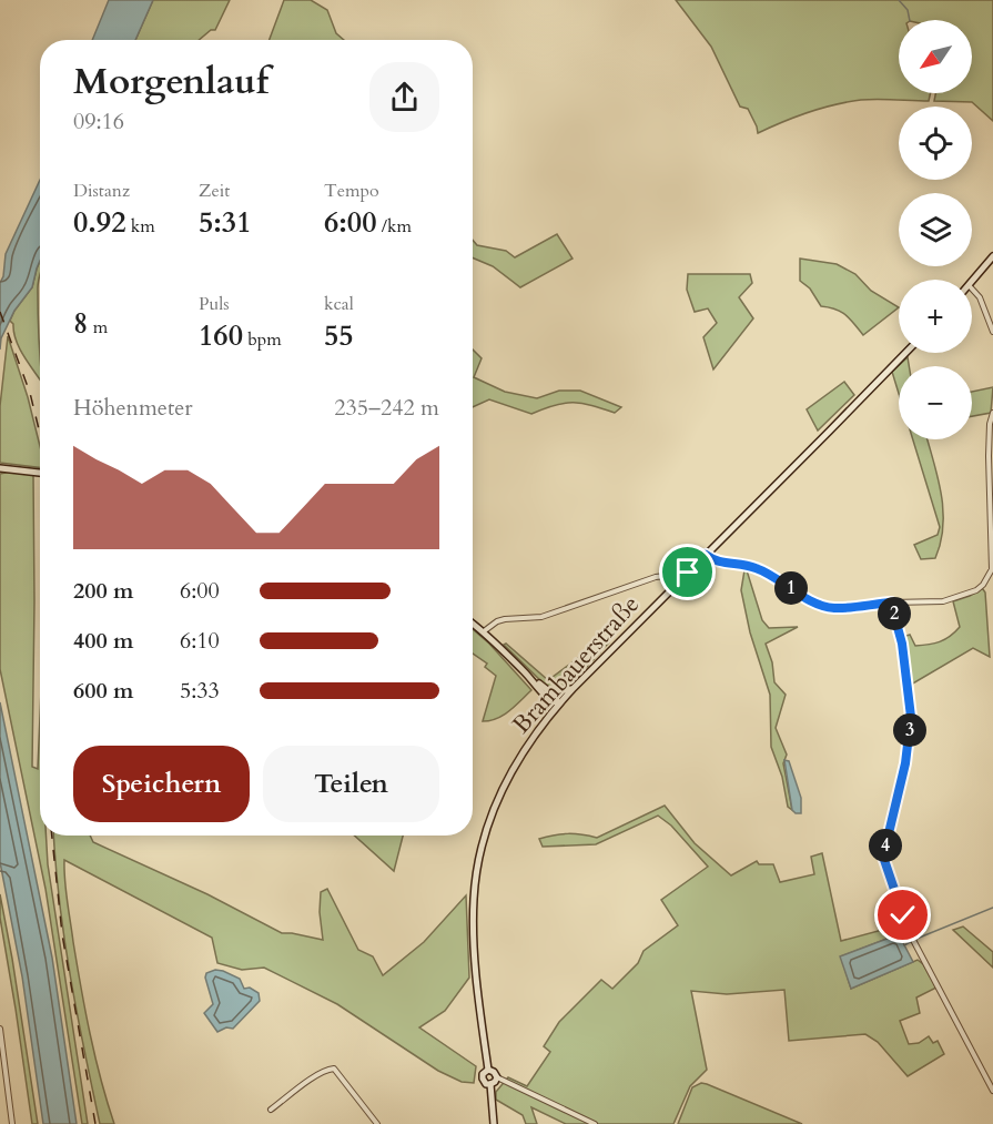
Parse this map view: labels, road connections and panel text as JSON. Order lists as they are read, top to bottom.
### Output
{
  "streets": {
    "main road": ["Brambauerstraße"]
  },
  "north": "bottom left",
  "page": {
    "map_buttons": ["+", "−"],
    "heading": ["Morgenlauf", "09:16"],
    "stats": [
      ["Distanz", "0.92 km"],
      ["Zeit", "5:31"],
      ["Tempo", "6:00 /km"],
      ["8 m"],
      ["Puls", "160 bpm"],
      ["kcal", "55"]
    ],
    "chart": ["Höhenmeter", "235–242 m"],
    "list": [
      {
        "name": "200 m",
        "note": "6:00"
      },
      {
        "name": "400 m",
        "note": "6:10"
      },
      {
        "name": "600 m",
        "note": "5:33"
      }
    ],
    "pins": [
      "1",
      "2",
      "3",
      "4"
    ],
    "buttons": ["Speichern", "Teilen"]
  }
}
